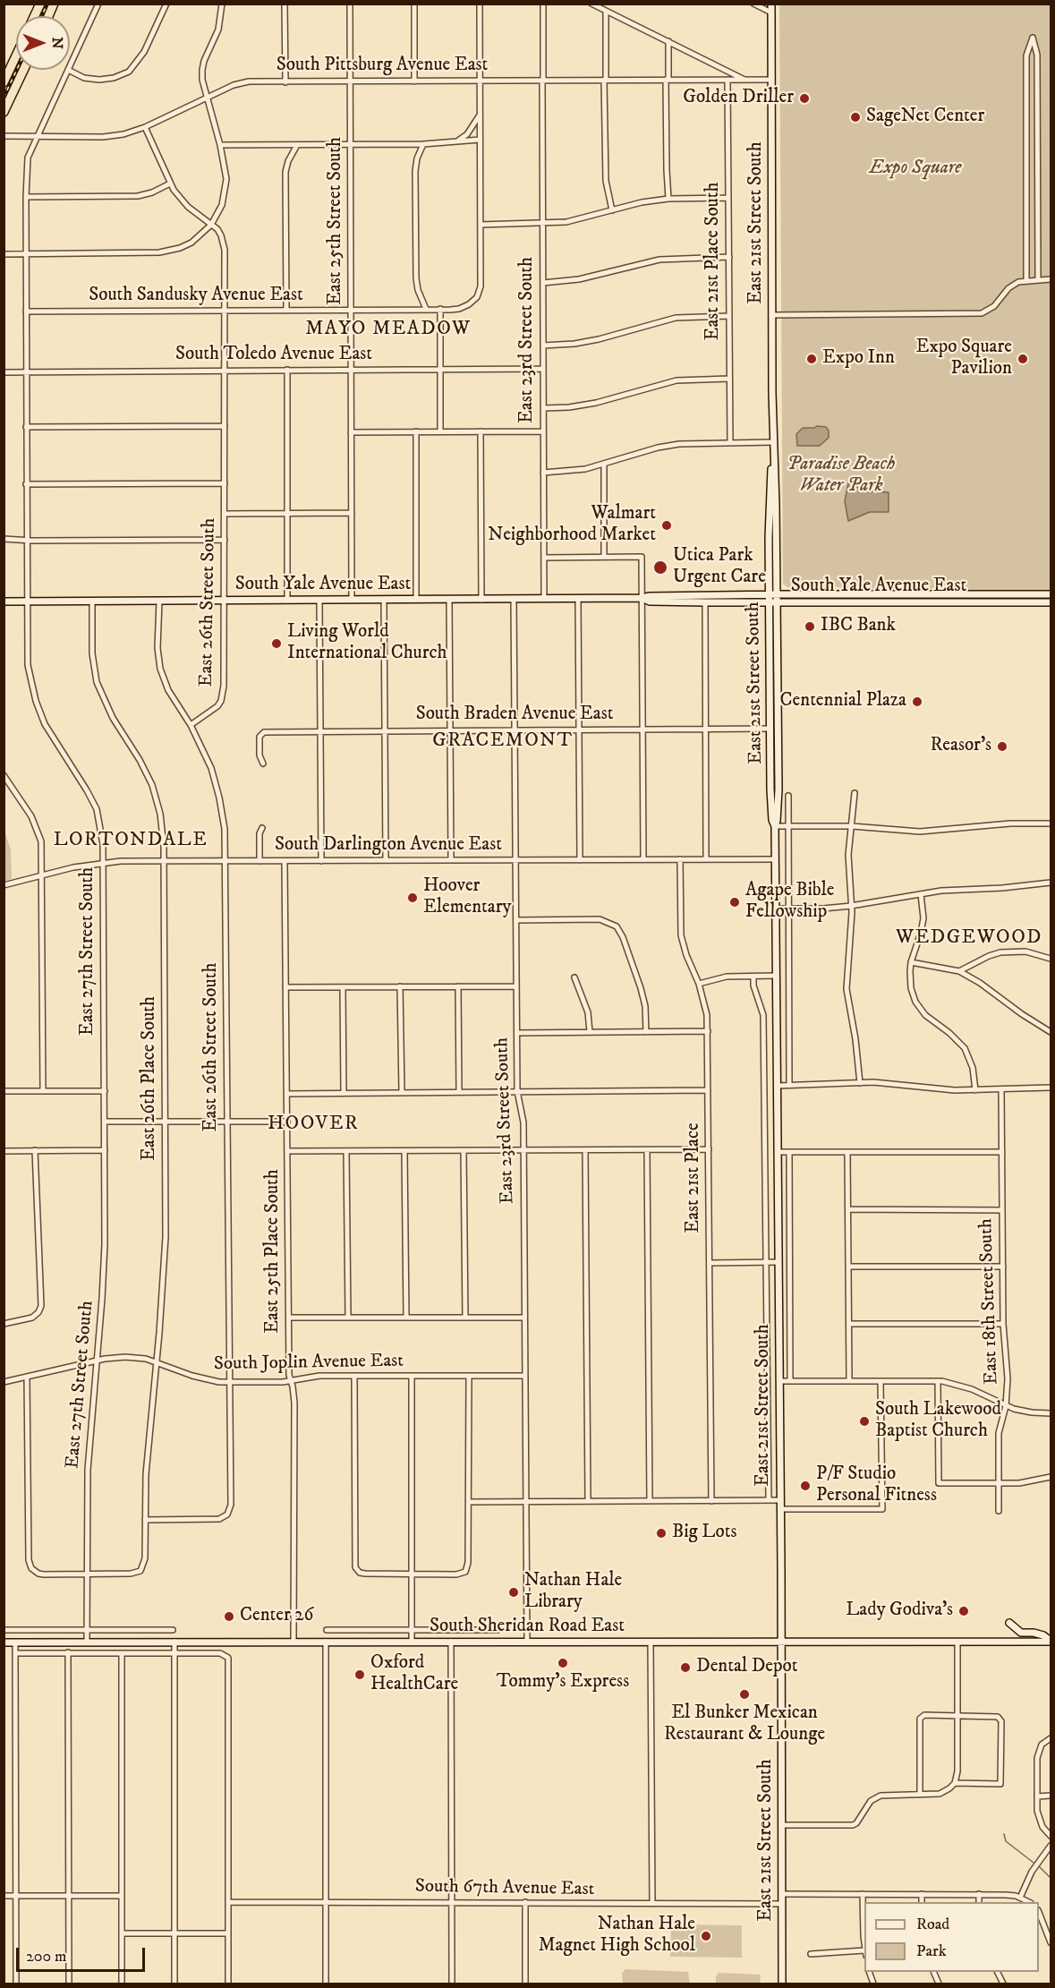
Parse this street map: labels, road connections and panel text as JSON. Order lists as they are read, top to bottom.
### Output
{
  "streets": {
    "main road": ["East 21st Street South", "South Yale Avenue East", "South Sheridan Road East"],
    "street": [
      "South Pittsburg Avenue East",
      "East 25th Street South",
      "East 21st Place South",
      "South Sandusky Avenue East",
      "East 23rd Street South",
      "South Toledo Avenue East",
      "East 26th Street South",
      "South Braden Avenue East",
      "South Darlington Avenue East",
      "East 27th Street South",
      "East 26th Place South",
      "East 21st Place",
      "East 25th Place South",
      "East 18th Street South",
      "South Joplin Avenue East",
      "South 67th Avenue East"
    ]
  },
  "crossings": [
    ["South Pittsburg Avenue East", "East 25th Street South"],
    ["South Pittsburg Avenue East", "East 21st Street South"],
    ["South Pittsburg Avenue East", "East 21st Place South"],
    ["South Pittsburg Avenue East", "East 23rd Street South"],
    ["South Pittsburg Avenue East", "East 27th Street South"],
    ["East 25th Street South", "South Sandusky Avenue East"],
    ["East 25th Street South", "South Toledo Avenue East"],
    ["East 25th Street South", "South Yale Avenue East"],
    ["East 21st Street South", "South Yale Avenue East"],
    ["East 21st Street South", "South Braden Avenue East"],
    ["East 21st Street South", "South Darlington Avenue East"],
    ["East 21st Street South", "South Sheridan Road East"],
    ["East 21st Street South", "South 67th Avenue East"],
    ["South Sandusky Avenue East", "East 26th Street South"],
    ["South Sandusky Avenue East", "East 27th Street South"],
    ["East 23rd Street South", "South Toledo Avenue East"],
    ["East 23rd Street South", "South Yale Avenue East"],
    ["East 23rd Street South", "South Braden Avenue East"],
    ["East 23rd Street South", "South Darlington Avenue East"],
    ["East 23rd Street South", "South Joplin Avenue East"],
    ["East 23rd Street South", "South Sheridan Road East"],
    ["South Toledo Avenue East", "East 26th Street South"],
    ["South Toledo Avenue East", "East 27th Street South"],
    ["South Yale Avenue East", "East 26th Street South"],
    ["South Yale Avenue East", "East 27th Street South"],
    ["South Yale Avenue East", "East 26th Place South"],
    ["East 26th Street South", "South Darlington Avenue East"],
    ["East 26th Street South", "East 26th Place South"],
    ["East 26th Street South", "South Joplin Avenue East"],
    ["South Darlington Avenue East", "East 27th Street South"],
    ["South Darlington Avenue East", "East 26th Place South"],
    ["South Darlington Avenue East", "East 21st Place"],
    ["South Darlington Avenue East", "East 25th Place South"],
    ["East 27th Street South", "East 26th Place South"],
    ["East 27th Street South", "South Joplin Avenue East"],
    ["East 27th Street South", "South Sheridan Road East"],
    ["East 26th Place South", "South Joplin Avenue East"],
    ["East 25th Place South", "South Joplin Avenue East"],
    ["East 25th Place South", "South Sheridan Road East"]
  ],
  "districts": [
    "MAYO MEADOW",
    "GRACEMONT",
    "LORTONDALE",
    "WEDGEWOOD",
    "HOOVER"
  ],
  "parks": ["Expo Square", "Paradise Beach Water Park"],
  "places": [
    "Golden Driller",
    "SageNet Center",
    "Expo Inn",
    "Expo Square Pavilion",
    "Walmart Neighborhood Market",
    "Utica Park Urgent Care",
    "IBC Bank",
    "Living World International Church",
    "Centennial Plaza",
    "Reasor's",
    "Hoover Elementary",
    "Agape Bible Fellowship",
    "South Lakewood Baptist Church",
    "P/F Studio Personal Fitness",
    "Big Lots",
    "Nathan Hale Library",
    "Lady Godiva's",
    "Center 26",
    "Tommy's Express",
    "Dental Depot",
    "Oxford HealthCare",
    "El Bunker Mexican Restaurant & Lounge",
    "Nathan Hale Magnet High School"
  ],
  "legend": ["Road", "Park"],
  "scale_bar": "200 m",
  "north": "right"
}
